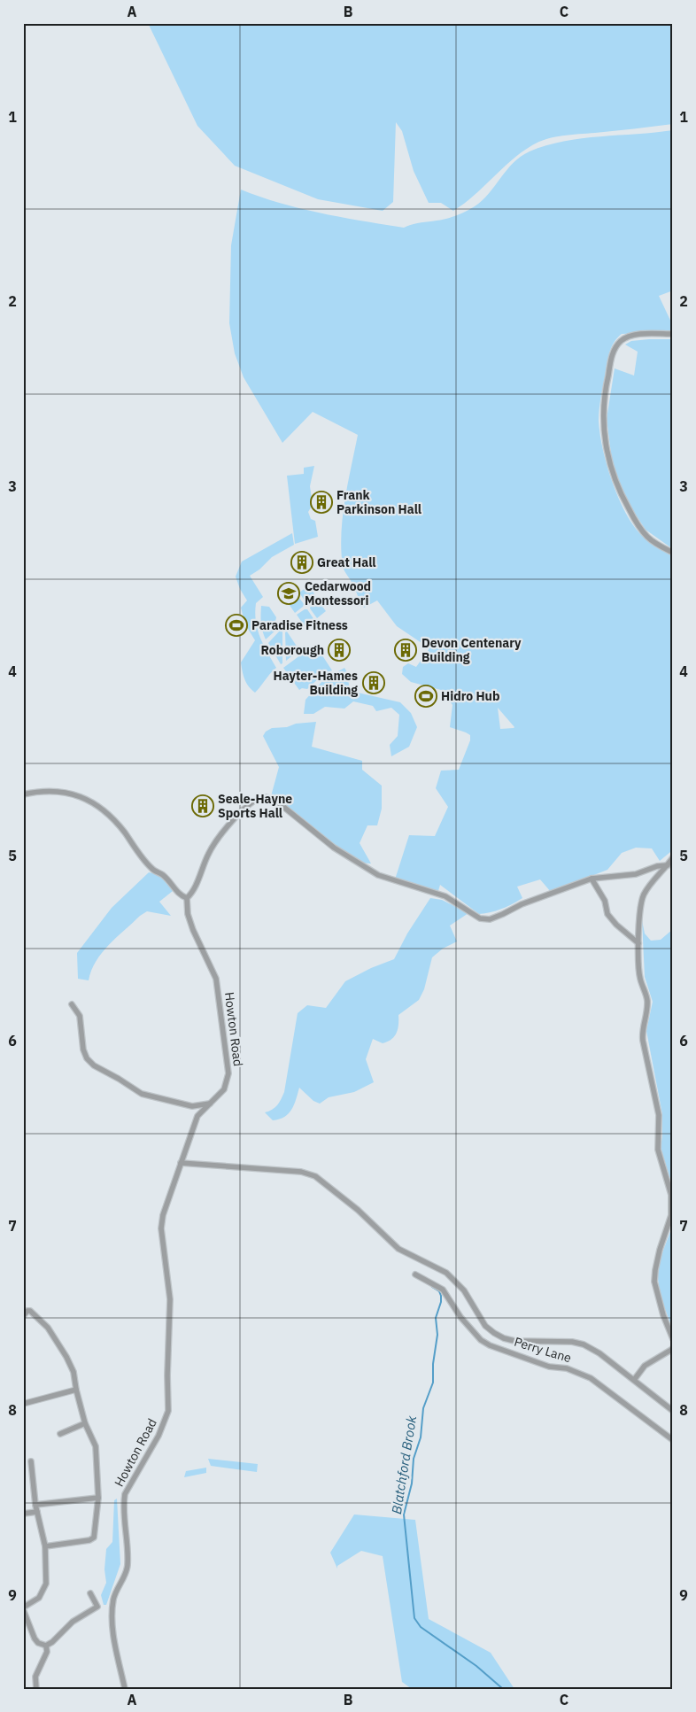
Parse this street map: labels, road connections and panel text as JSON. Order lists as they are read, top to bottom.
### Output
{
  "streets": {
    "street": ["Howton Road", "Perry Lane"]
  },
  "water": ["Blatchford Brook"],
  "places": {
    "building": [
      "Frank Parkinson Hall",
      "Great Hall",
      "Roborough",
      "Devon Centenary Building",
      "Hayter-Hames Building",
      "Seale-Hayne Sports Hall"
    ],
    "school or university": ["Cedarwood Montessori"],
    "sports": ["Paradise Fitness", "Hidro Hub"]
  },
  "grid": {
    "columns": ["A", "B", "C"],
    "rows": [
      "1",
      "2",
      "3",
      "4",
      "5",
      "6",
      "7",
      "8",
      "9"
    ]
  }
}
